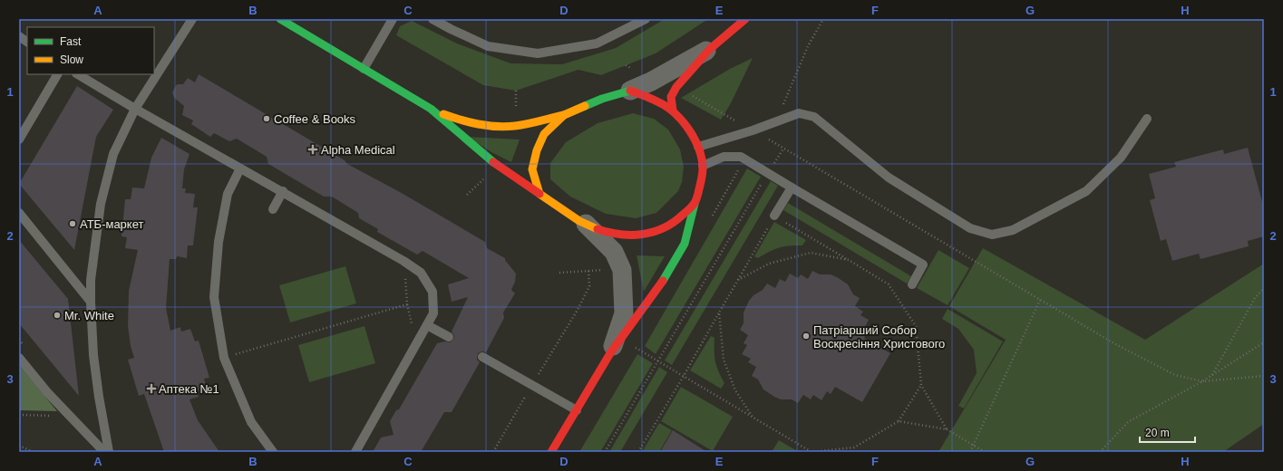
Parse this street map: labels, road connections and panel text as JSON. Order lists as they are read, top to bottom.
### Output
{
  "places": {
    "other": [
      "Coffee & Books",
      "АТБ-маркет",
      "Mr. White",
      "Патріарший Собор Воскресіння Христового"
    ],
    "health": ["Alpha Medical", "Аптека №1"]
  },
  "legend": ["Fast", "Slow"],
  "scale_bar": "20 m",
  "grid": {
    "columns": [
      "A",
      "B",
      "C",
      "D",
      "E",
      "F",
      "G",
      "H"
    ],
    "rows": ["1", "2", "3"]
  }
}
